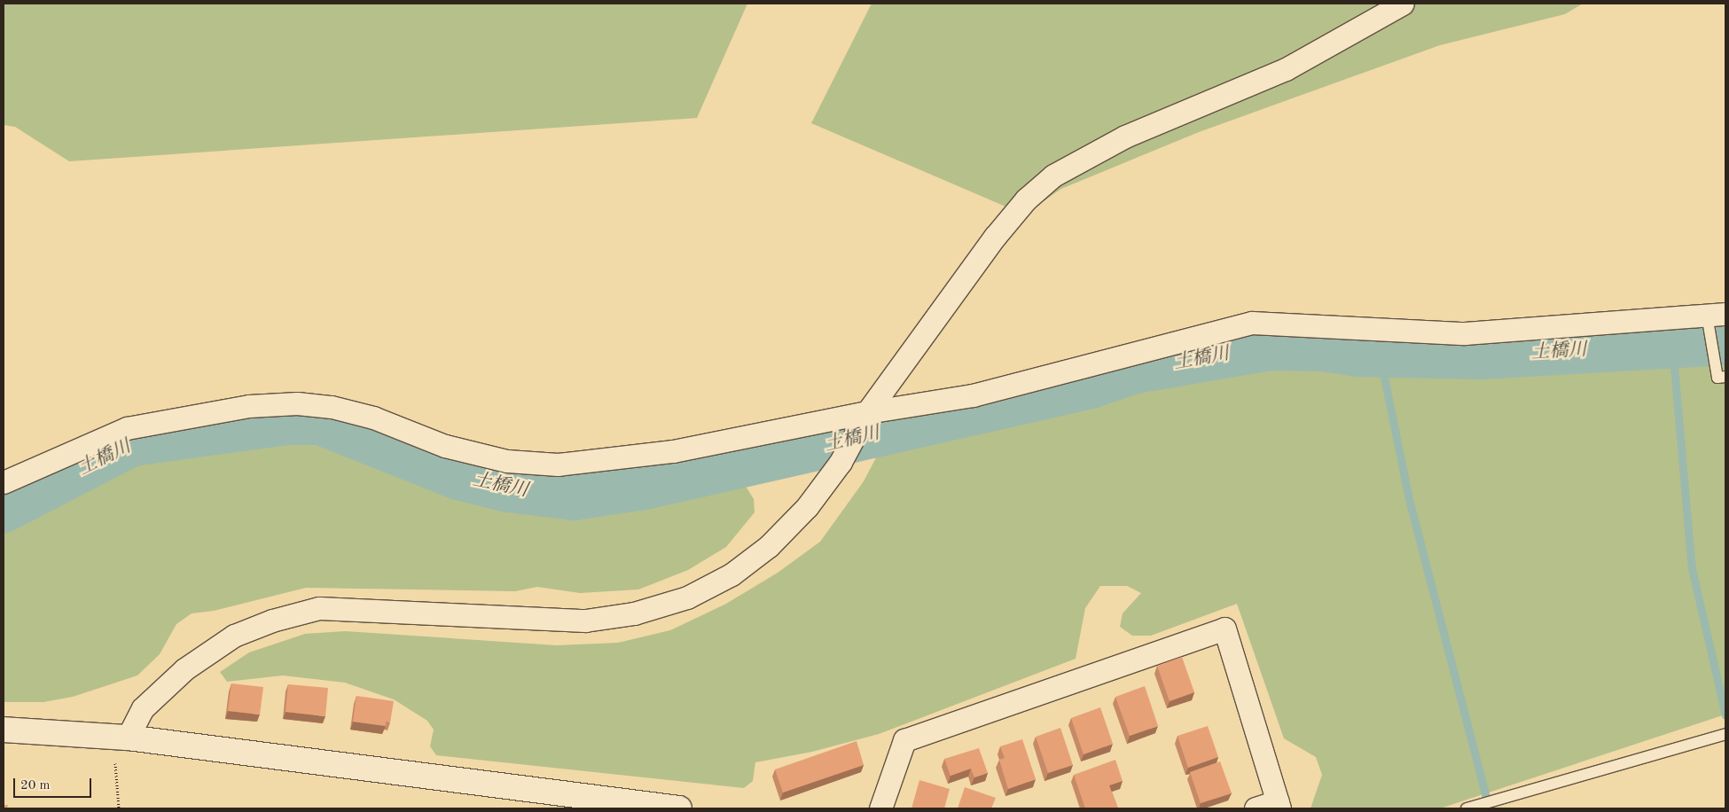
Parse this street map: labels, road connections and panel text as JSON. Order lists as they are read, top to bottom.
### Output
{
  "water": ["土橋川"],
  "scale_bar": "20 m"
}
